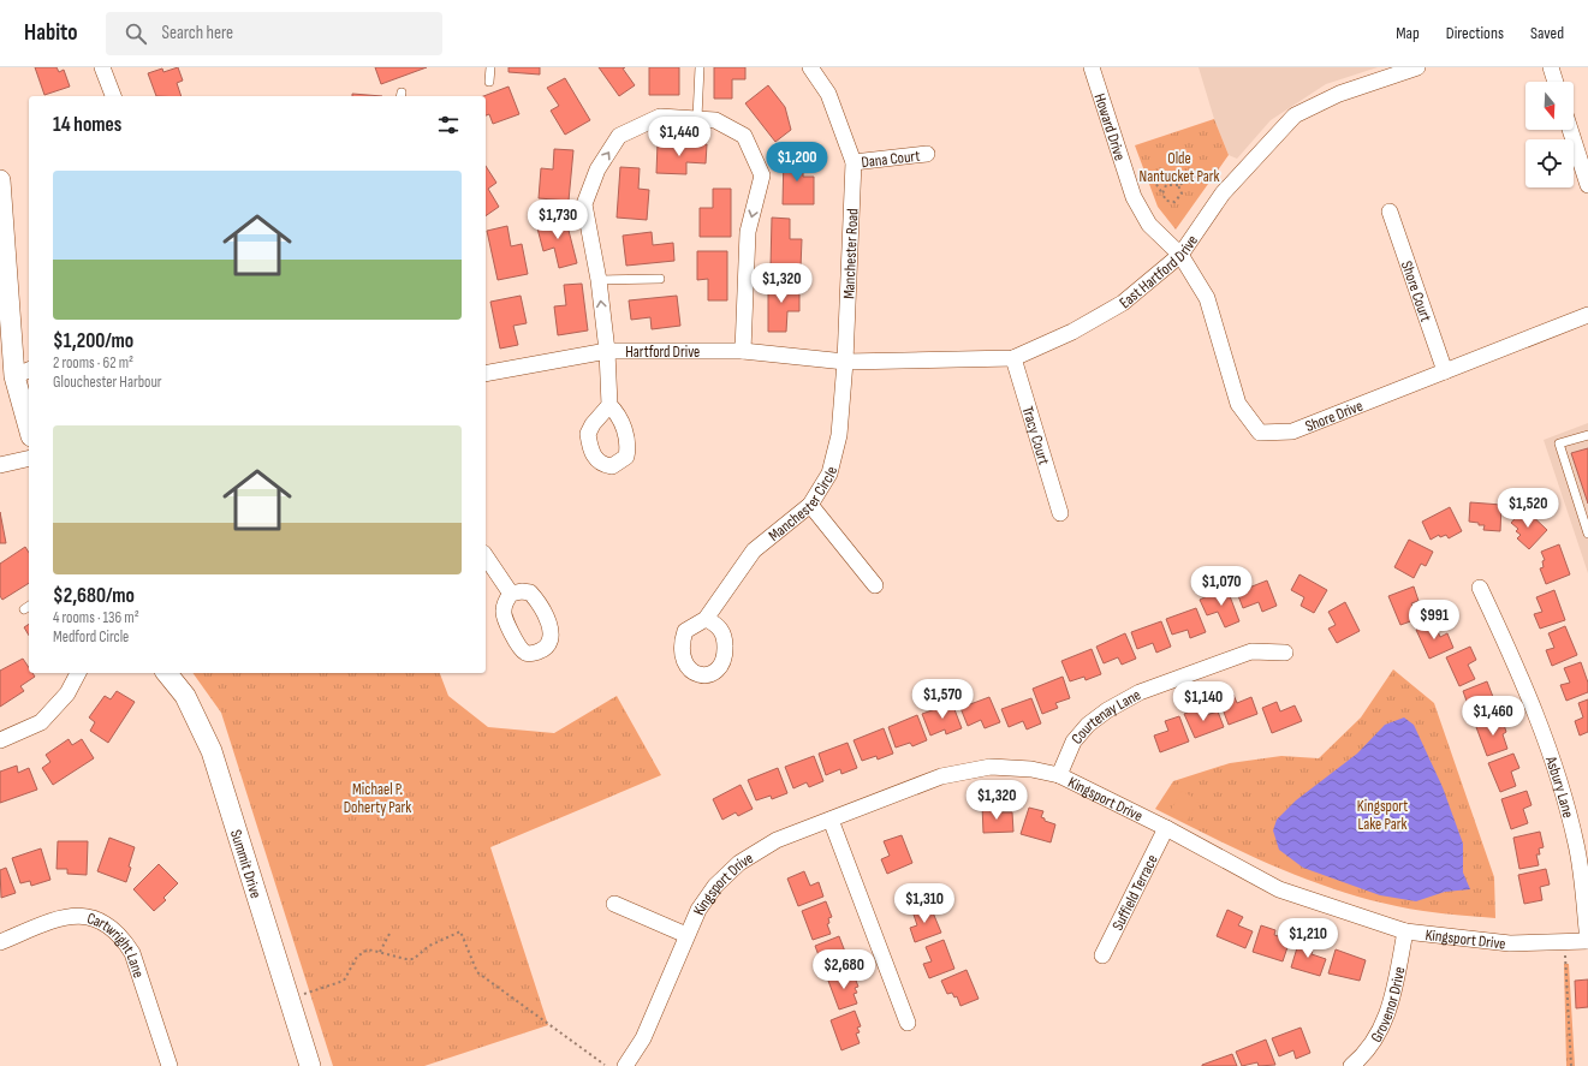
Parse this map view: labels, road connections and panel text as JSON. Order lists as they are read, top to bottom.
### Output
{
  "streets": {
    "street": [
      "Howard Drive",
      "Dana Court",
      "Manchester Road",
      "East Hartford Drive",
      "Shore Court",
      "Hartford Drive",
      "Shore Drive",
      "Tracy Court",
      "Manchester Circle",
      "Courtenay Lane",
      "Asbury Lane",
      "Kingsport Drive",
      "Summit Drive",
      "Suffield Terrace",
      "Cartwright Lane",
      "Grovenor Drive"
    ]
  },
  "crossings": [
    ["Howard Drive", "East Hartford Drive"],
    ["Howard Drive", "Shore Drive"],
    ["Dana Court", "Manchester Road"],
    ["Manchester Road", "East Hartford Drive"],
    ["Manchester Road", "Hartford Drive"],
    ["Manchester Road", "Manchester Circle"],
    ["East Hartford Drive", "Hartford Drive"],
    ["East Hartford Drive", "Shore Drive"],
    ["East Hartford Drive", "Tracy Court"],
    ["East Hartford Drive", "Manchester Circle"],
    ["Shore Court", "Shore Drive"],
    ["Hartford Drive", "Manchester Circle"],
    ["Courtenay Lane", "Kingsport Drive"],
    ["Asbury Lane", "Kingsport Drive"],
    ["Kingsport Drive", "Suffield Terrace"],
    ["Kingsport Drive", "Grovenor Drive"]
  ],
  "parks": ["Olde Nantucket Park", "Michael P. Doherty Park", "Kingsport Lake Park"],
  "north": "bottom",
  "page": {
    "header": "Habito",
    "search": "Search here",
    "nav": ["Map", "Directions", "Saved"],
    "heading": "14 homes",
    "price": [
      "$1,440",
      "$1,200",
      "$1,730",
      "$1,320",
      "$1,520",
      "$1,070",
      "$991",
      "$1,570",
      "$1,140",
      "$1,460",
      "$1,320",
      "$1,310",
      "$1,210",
      "$2,680"
    ],
    "list": [
      {
        "name": "$1,200/mo",
        "note": "2 rooms · 62 m² · Glouchester Harbour"
      },
      {
        "name": "$2,680/mo",
        "note": "4 rooms · 136 m² · Medford Circle"
      }
    ]
  }
}
